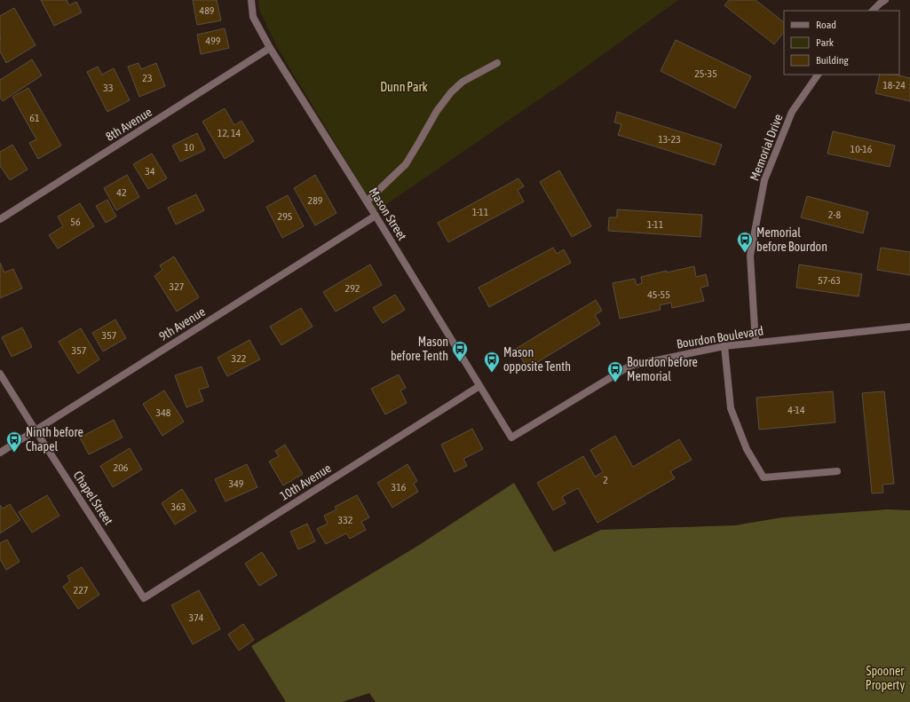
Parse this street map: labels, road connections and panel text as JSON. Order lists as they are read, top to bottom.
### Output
{
  "streets": {
    "street": [
      "8th Avenue",
      "Memorial Drive",
      "Mason Street",
      "9th Avenue",
      "Bourdon Boulevard",
      "10th Avenue",
      "Chapel Street"
    ]
  },
  "crossings": [
    ["8th Avenue", "Mason Street"],
    ["Memorial Drive", "Bourdon Boulevard"],
    ["Mason Street", "9th Avenue"],
    ["Mason Street", "Bourdon Boulevard"],
    ["Mason Street", "10th Avenue"],
    ["9th Avenue", "Chapel Street"],
    ["10th Avenue", "Chapel Street"]
  ],
  "parks": ["Dunn Park", "Spooner Property"],
  "places": {
    "bus stop": [
      "Memorial before Bourdon",
      "Mason before Tenth",
      "Mason opposite Tenth",
      "Bourdon before Memorial",
      "Ninth before Chapel"
    ]
  },
  "house_numbers": [
    "489",
    "499",
    "25-35",
    "23",
    "18-24",
    "33",
    "61",
    "12, 14",
    "13-23",
    "10",
    "10-16",
    "34",
    "42",
    "289",
    "1-11",
    "2-8",
    "295",
    "56",
    "1-11",
    "57-63",
    "327",
    "292",
    "45-55",
    "357",
    "357",
    "322",
    "4-14",
    "348",
    "206",
    "2",
    "349",
    "316",
    "363",
    "332",
    "227",
    "374"
  ],
  "legend": ["Road", "Park", "Building"]
}
